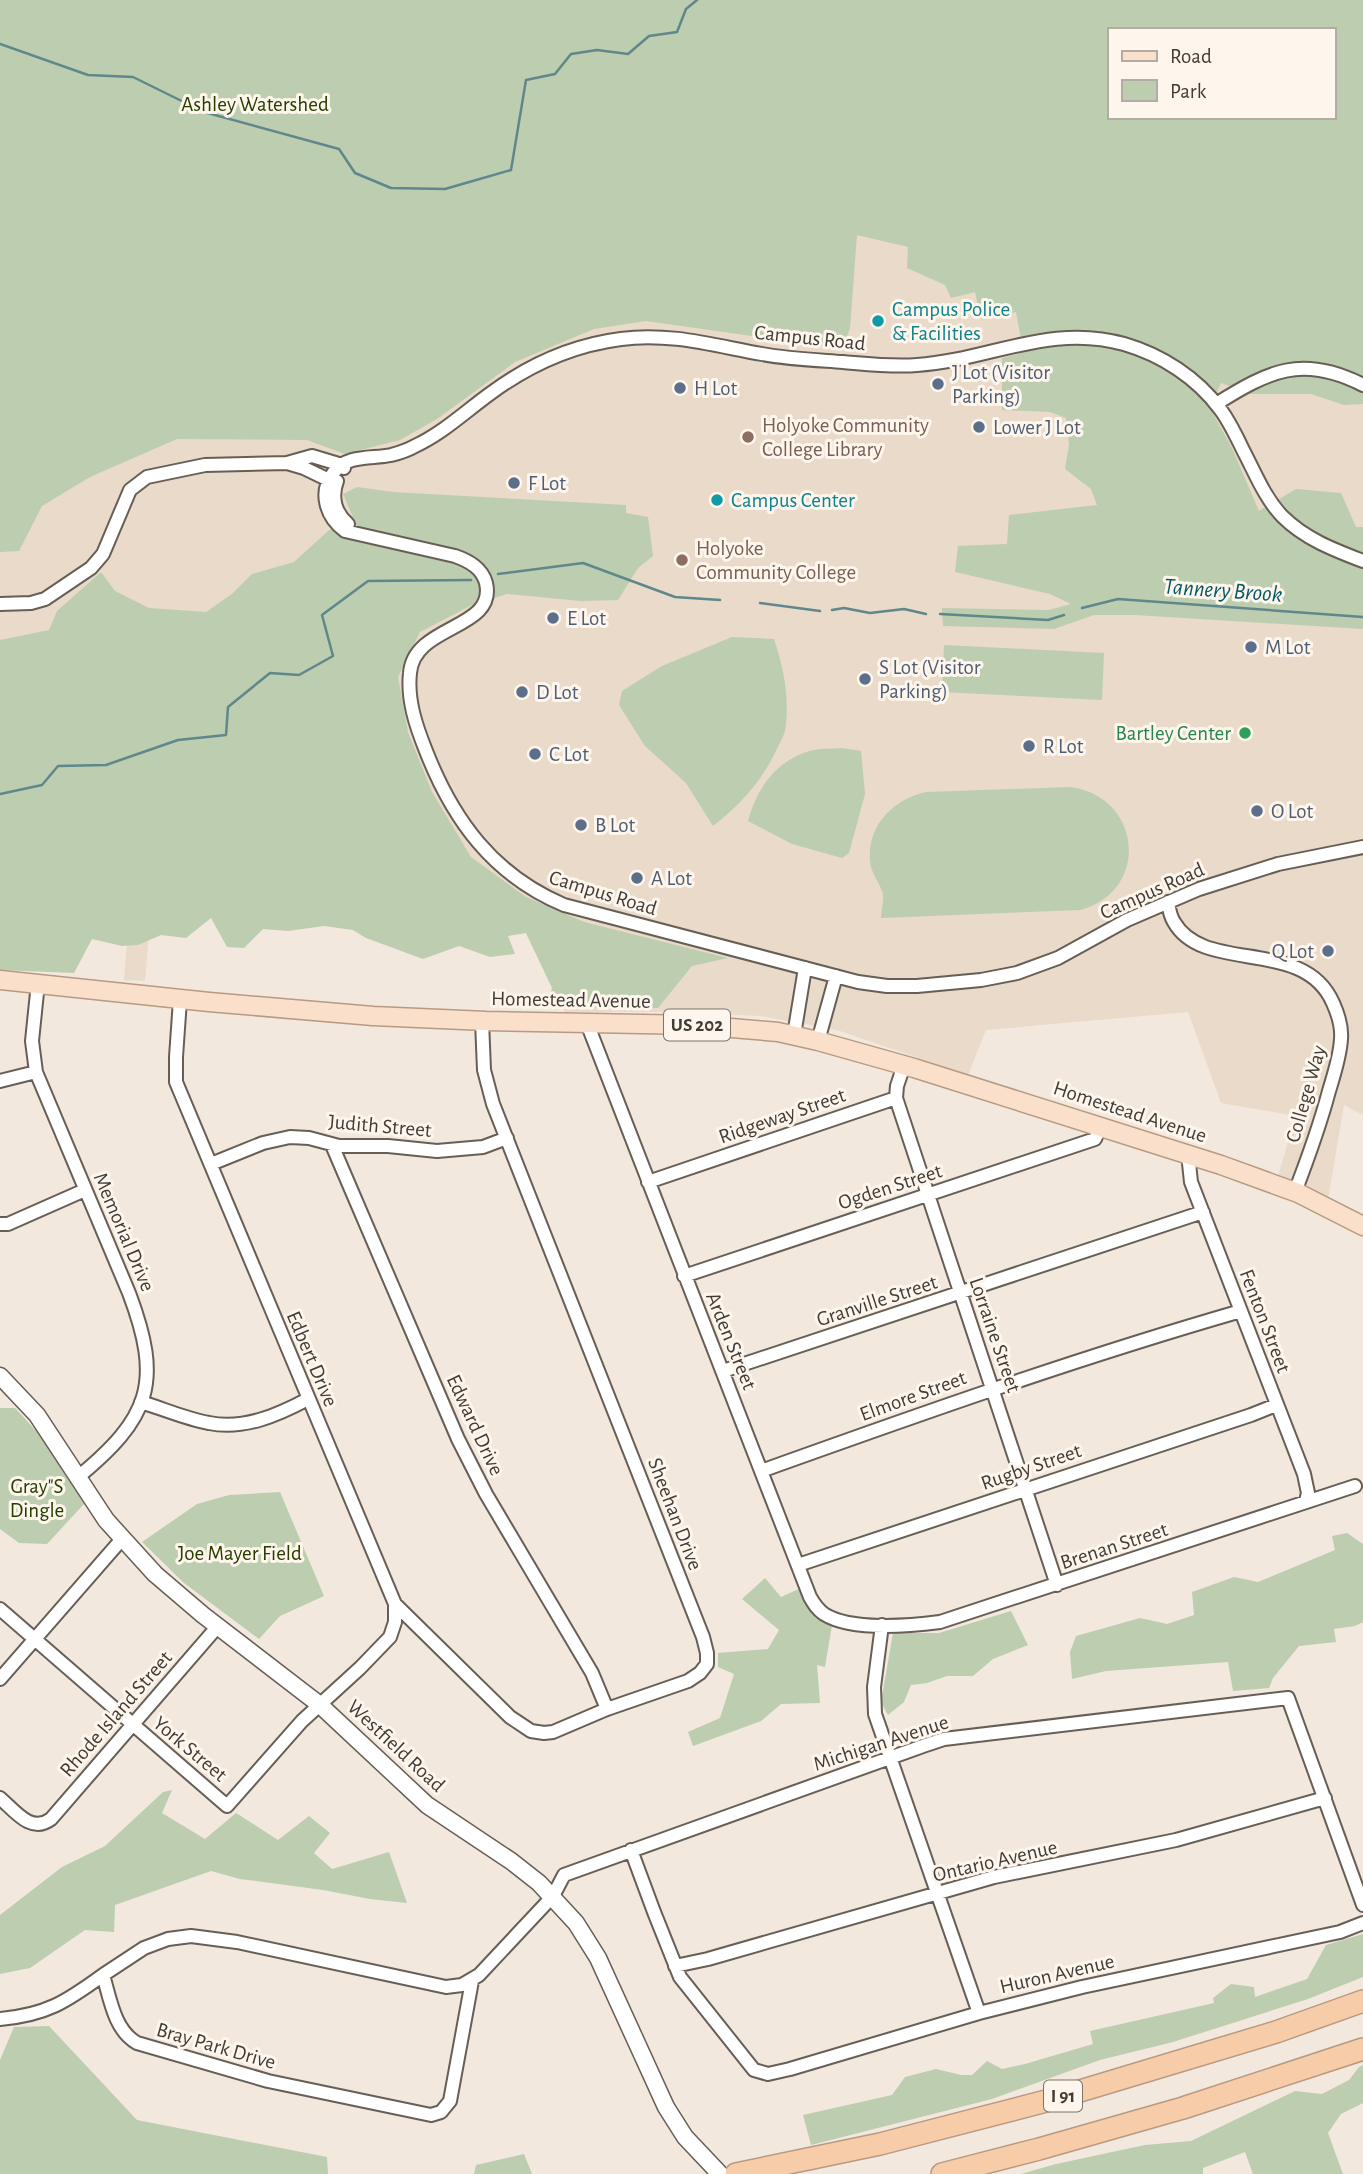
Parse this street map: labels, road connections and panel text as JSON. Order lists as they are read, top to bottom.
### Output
{
  "streets": {
    "highway": ["I 91"],
    "main road": ["Homestead Avenue", "US 202", "Westfield Road"],
    "street": [
      "Campus Road",
      "College Way",
      "Ridgeway Street",
      "Judith Street",
      "Ogden Street",
      "Memorial Drive",
      "Granville Street",
      "Fenton Street",
      "Lorraine Street",
      "Arden Street",
      "Edbert Drive",
      "Elmore Street",
      "Edward Drive",
      "Rugby Street",
      "Sheehan Drive",
      "Brenan Street",
      "Rhode Island Street",
      "Michigan Avenue",
      "York Street",
      "Ontario Avenue",
      "Huron Avenue",
      "Bray Park Drive"
    ]
  },
  "crossings": [
    ["Campus Road", "College Way"],
    ["Homestead Avenue", "College Way"],
    ["Homestead Avenue", "Ogden Street"],
    ["Homestead Avenue", "Memorial Drive"],
    ["Homestead Avenue", "Fenton Street"],
    ["Homestead Avenue", "Arden Street"],
    ["Homestead Avenue", "Edbert Drive"],
    ["Homestead Avenue", "Sheehan Drive"],
    ["Ridgeway Street", "Lorraine Street"],
    ["Ridgeway Street", "Arden Street"],
    ["Judith Street", "Edbert Drive"],
    ["Judith Street", "Edward Drive"],
    ["Judith Street", "Sheehan Drive"],
    ["Ogden Street", "Lorraine Street"],
    ["Ogden Street", "Arden Street"],
    ["Memorial Drive", "Westfield Road"],
    ["Granville Street", "Fenton Street"],
    ["Granville Street", "Lorraine Street"],
    ["Granville Street", "Arden Street"],
    ["Fenton Street", "Elmore Street"],
    ["Fenton Street", "Rugby Street"],
    ["Fenton Street", "Brenan Street"],
    ["Lorraine Street", "Elmore Street"],
    ["Lorraine Street", "Rugby Street"],
    ["Lorraine Street", "Brenan Street"],
    ["Arden Street", "Elmore Street"],
    ["Arden Street", "Rugby Street"],
    ["Arden Street", "Brenan Street"],
    ["Edbert Drive", "Sheehan Drive"],
    ["Edward Drive", "Sheehan Drive"],
    ["Rhode Island Street", "Westfield Road"],
    ["Rhode Island Street", "York Street"],
    ["Michigan Avenue", "Westfield Road"],
    ["Michigan Avenue", "Ontario Avenue"],
    ["Westfield Road", "York Street"],
    ["Ontario Avenue", "Huron Avenue"]
  ],
  "water": ["Tannery Brook"],
  "parks": ["Ashley Watershed", "Gray\"S Dingle", "Joe Mayer Field"],
  "places": [
    "Campus Police & Facilities",
    "J Lot (Visitor Parking)",
    "H Lot",
    "Lower J Lot",
    "Holyoke Community College Library",
    "F Lot",
    "Campus Center",
    "Holyoke Community College",
    "E Lot",
    "M Lot",
    "S Lot (Visitor Parking)",
    "D Lot",
    "Bartley Center",
    "R Lot",
    "C Lot",
    "O Lot",
    "B Lot",
    "A Lot",
    "Q Lot"
  ],
  "legend": ["Road", "Park"]
}
